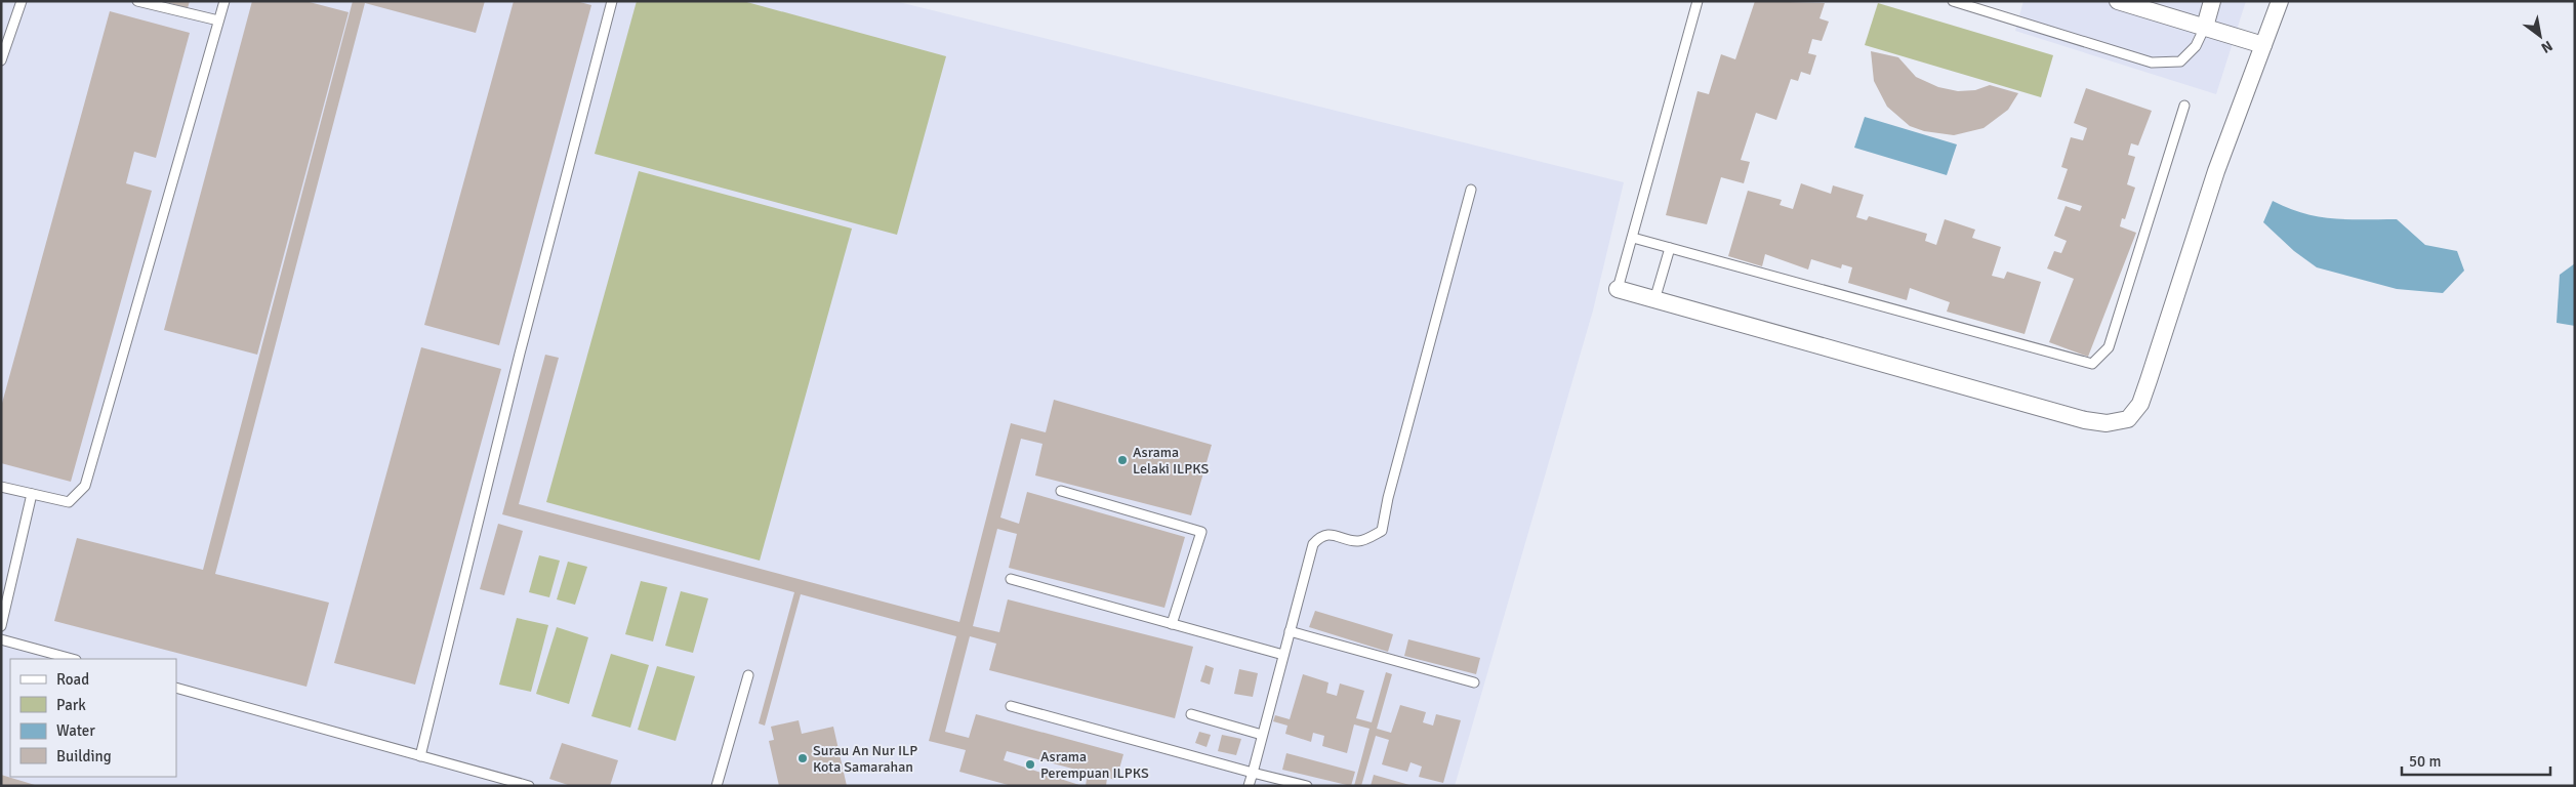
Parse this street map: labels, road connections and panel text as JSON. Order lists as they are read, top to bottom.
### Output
{
  "places": ["Asrama Lelaki ILPKS", "Surau An Nur ILP Kota Samarahan", "Asrama Perempuan ILPKS"],
  "legend": [
    "Road",
    "Park",
    "Water",
    "Building"
  ],
  "scale_bar": "50 m",
  "north": "bottom right"
}
